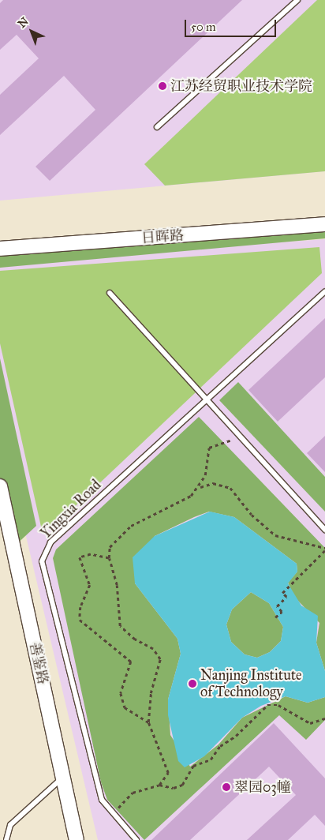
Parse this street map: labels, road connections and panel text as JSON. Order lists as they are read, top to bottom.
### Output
{
  "streets": {
    "street": ["日晖路", "善鉴路"],
    "lane": ["Yingxia Road"]
  },
  "places": ["江苏经贸职业技术学院", "Nanjing Institute of Technology", "翠园03幢"],
  "scale_bar": "50 m",
  "north": "top left"
}
